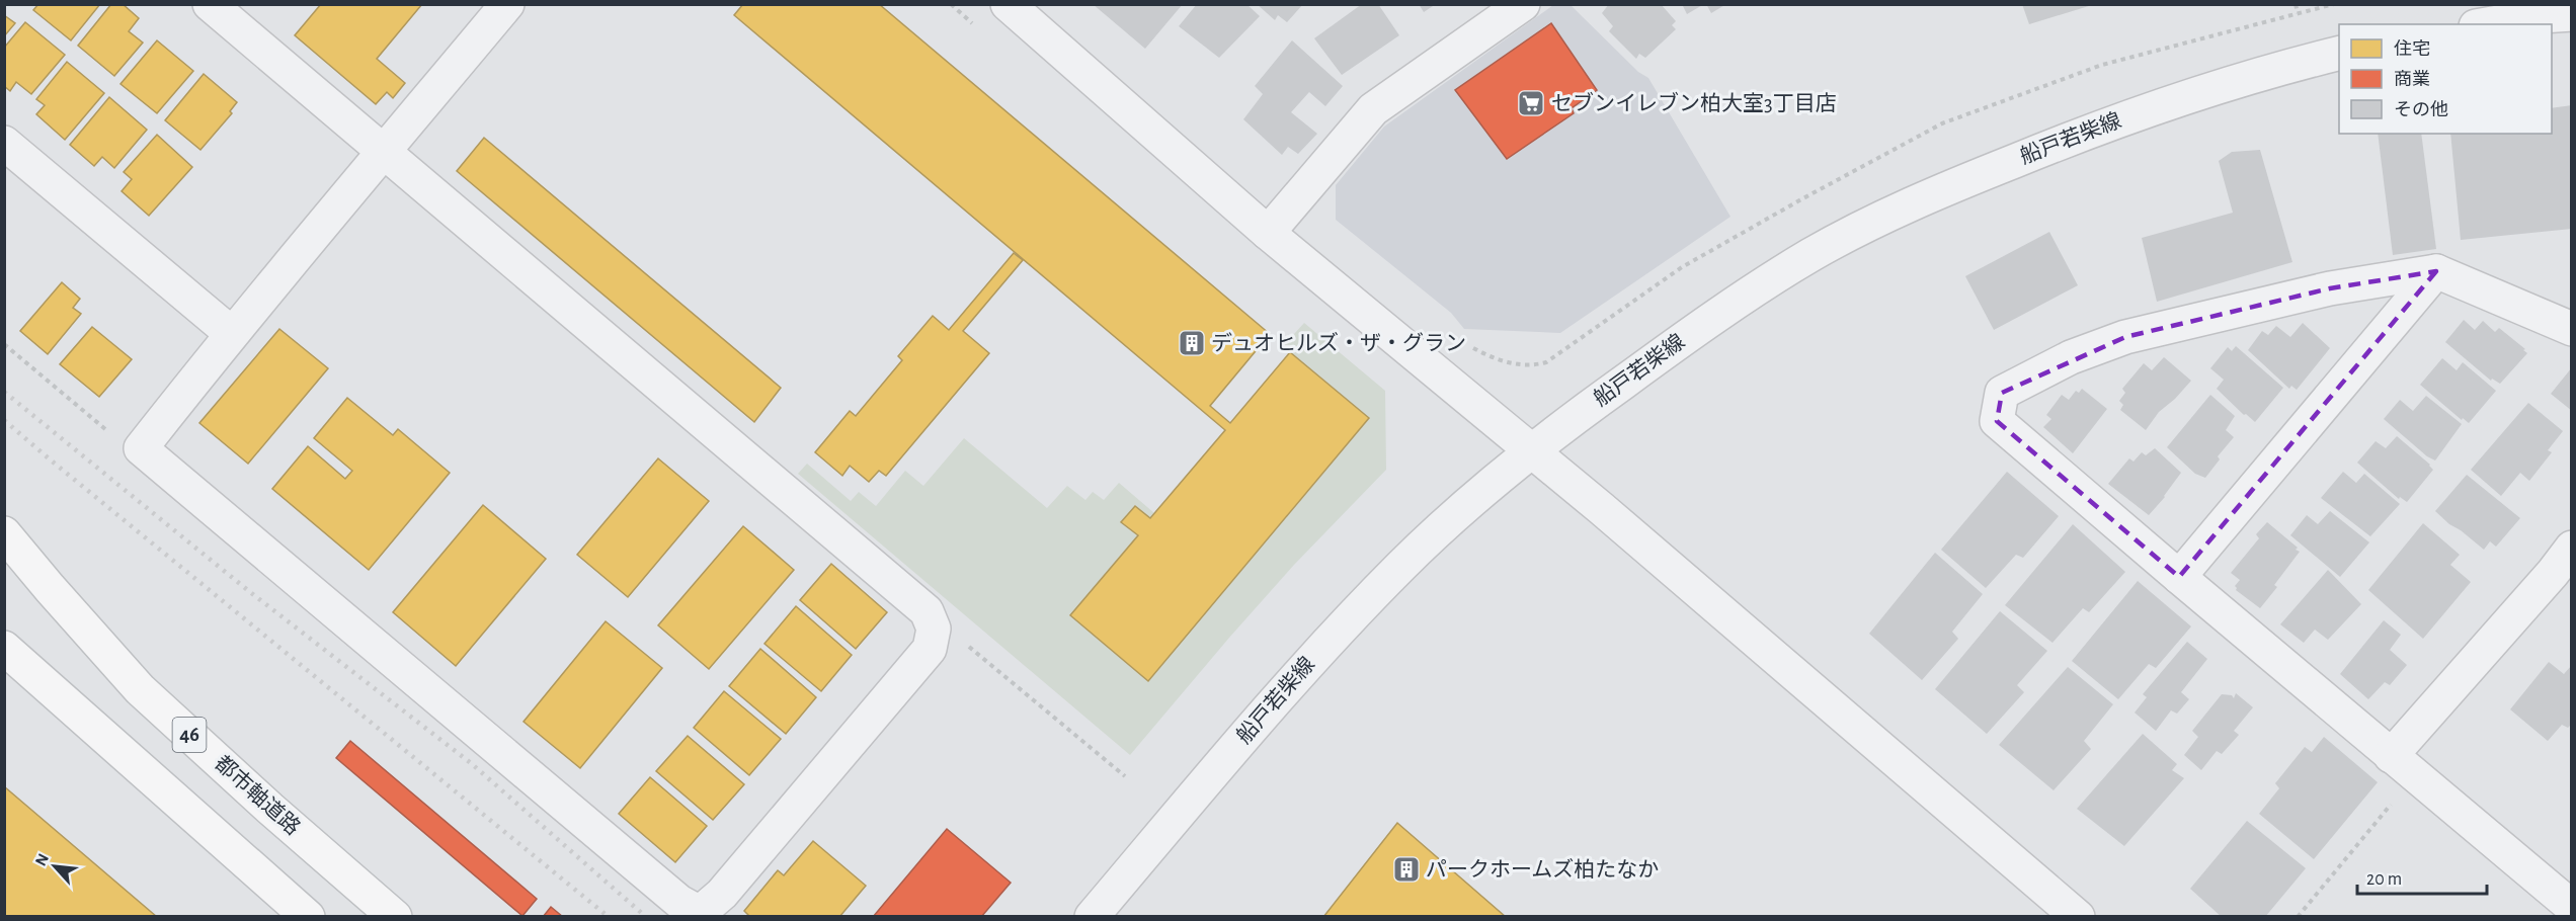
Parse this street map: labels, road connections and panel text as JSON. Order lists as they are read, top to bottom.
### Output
{
  "streets": {
    "main road": ["46", "都市軸道路"],
    "street": ["船戸若柴線"]
  },
  "places": {
    "supermarket": ["セブンイレブン柏大室3丁目店"],
    "building": ["デュオヒルズ・ザ・グラン", "パークホームズ柏たなか"]
  },
  "legend": ["住宅", "商業", "その他"],
  "scale_bar": "20 m",
  "north": "top left"
}
